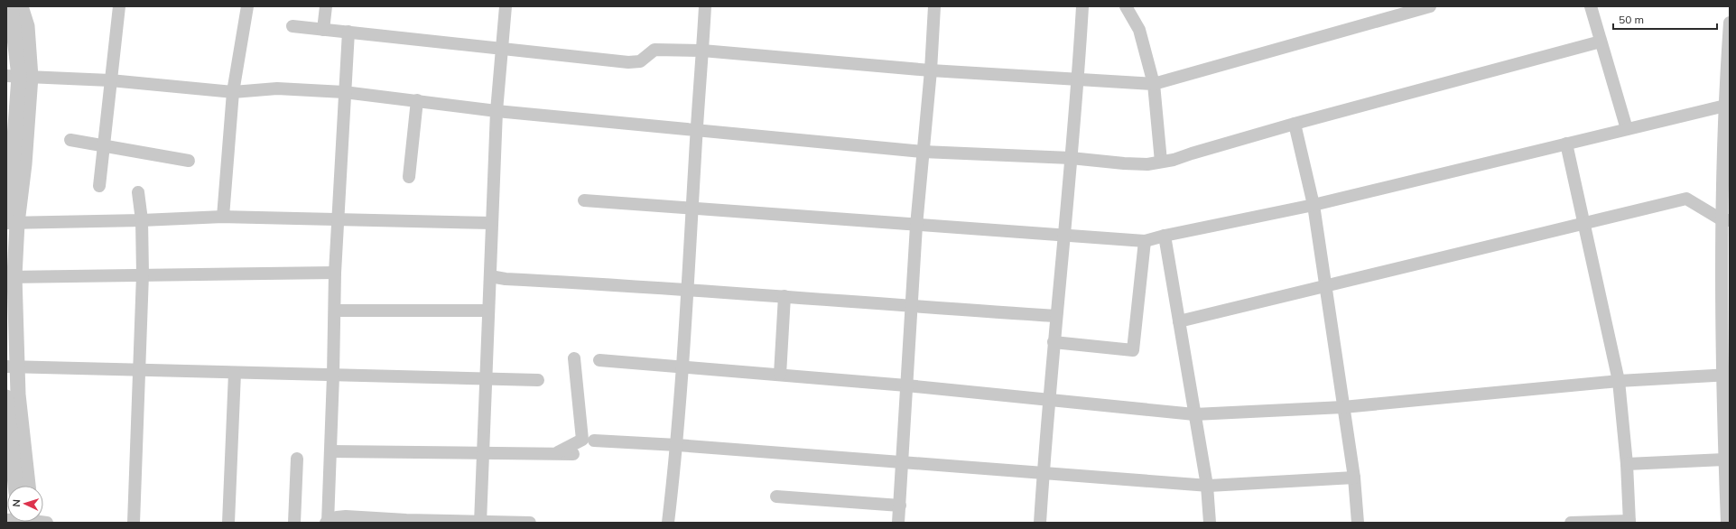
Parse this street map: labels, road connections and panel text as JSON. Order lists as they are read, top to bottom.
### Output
{
  "scale_bar": "50 m",
  "north": "left"
}
